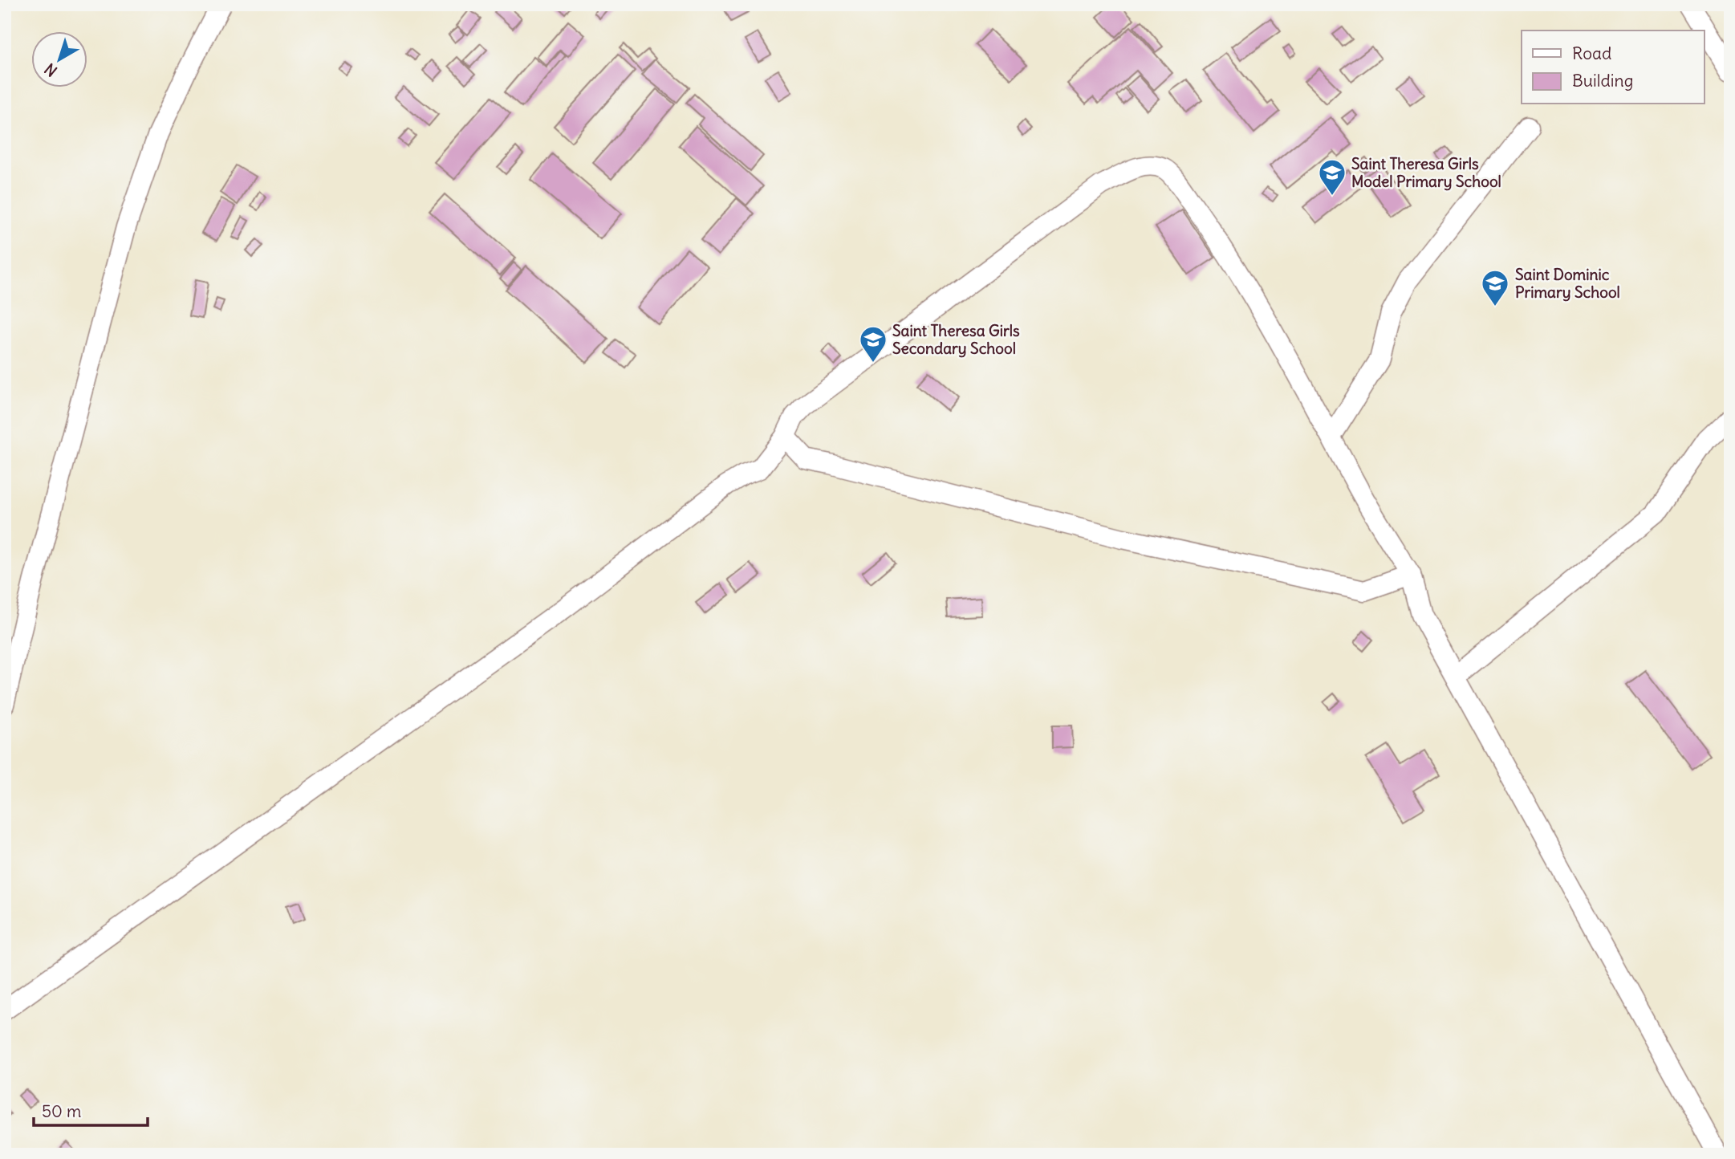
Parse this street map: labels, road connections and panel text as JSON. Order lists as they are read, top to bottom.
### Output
{
  "places": {
    "school or university": ["Saint Theresa Girls Model Primary School", "Saint Dominic Primary School", "Saint Theresa Girls Secondary School"]
  },
  "legend": ["Road", "Building"],
  "scale_bar": "50 m",
  "north": "bottom left"
}
